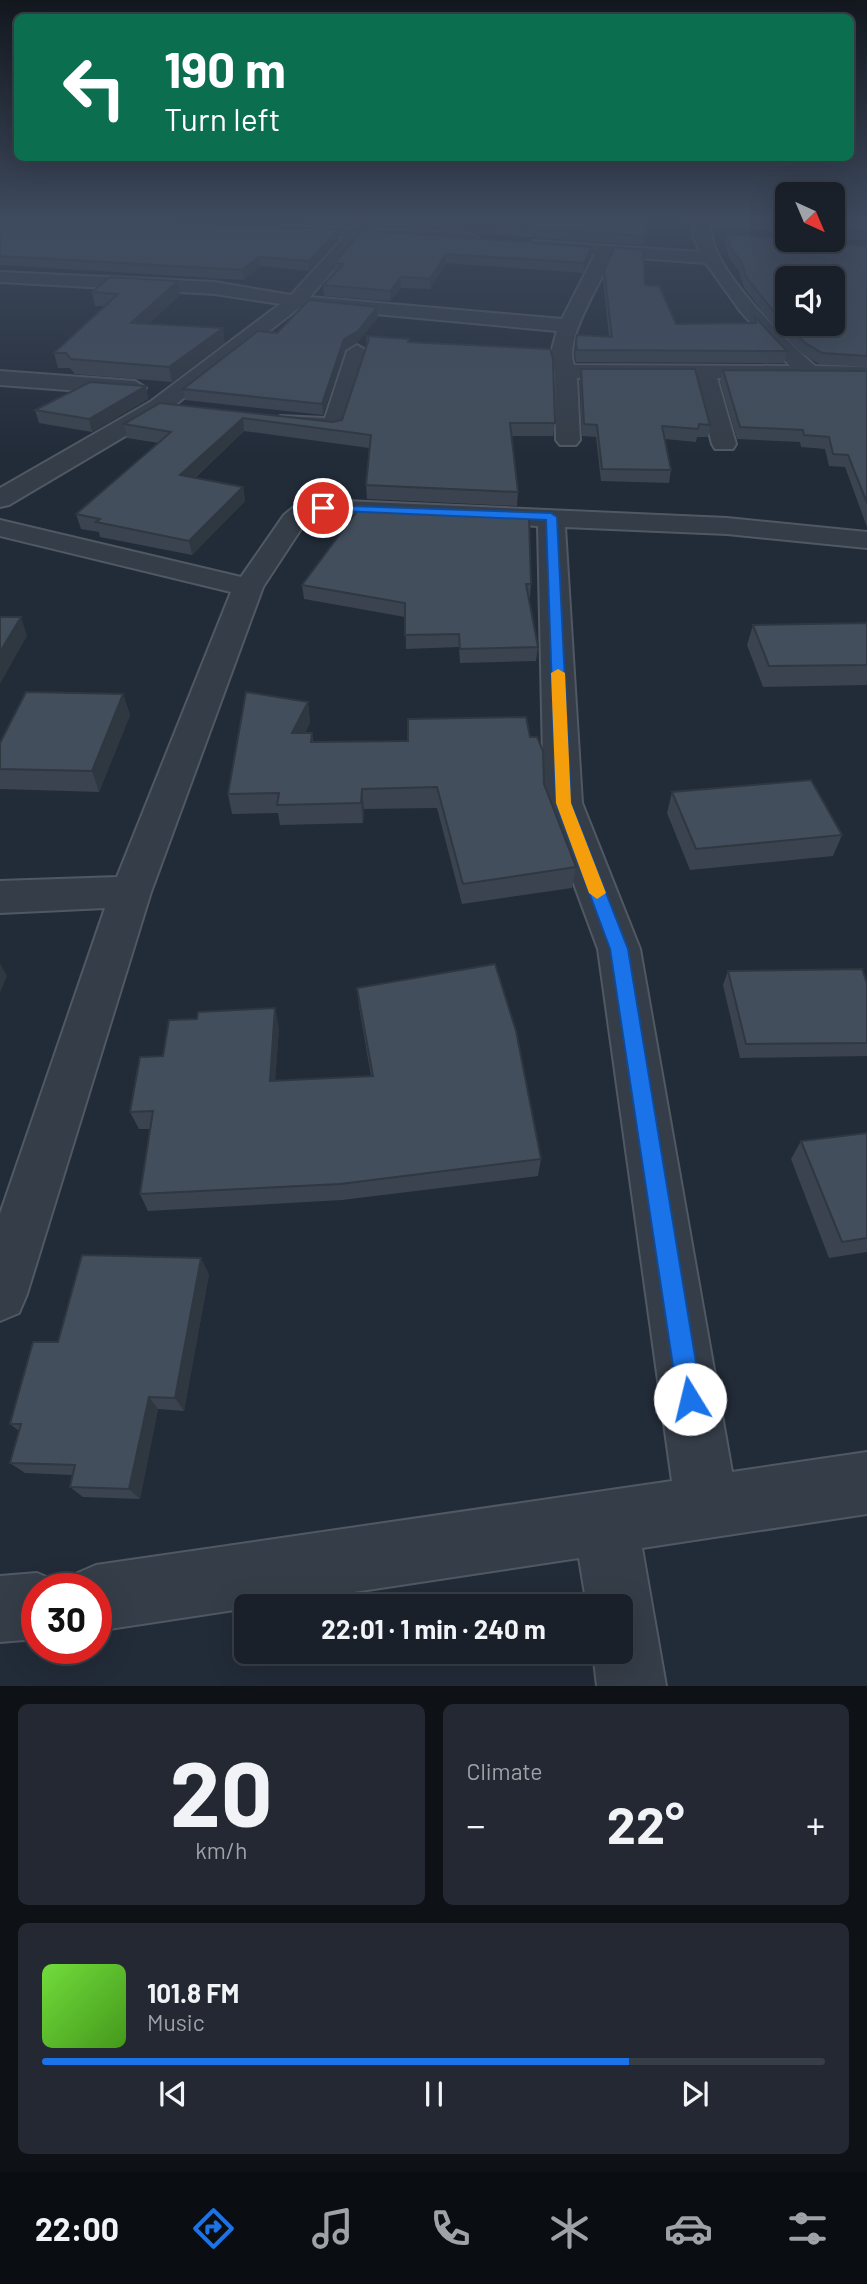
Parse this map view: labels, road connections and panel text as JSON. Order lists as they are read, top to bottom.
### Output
{
  "north": "bottom right",
  "page": {
    "turn": ["190 m", "Turn left"],
    "limit": "30",
    "trip": "22:01 · 1 min · 240 m",
    "tile": [
      ["20", "km/h"],
      "Climate"
    ],
    "heat": ["−", "22°", "+"],
    "song": ["101.8 FM", "Music"],
    "tabs": "22:00"
  }
}
